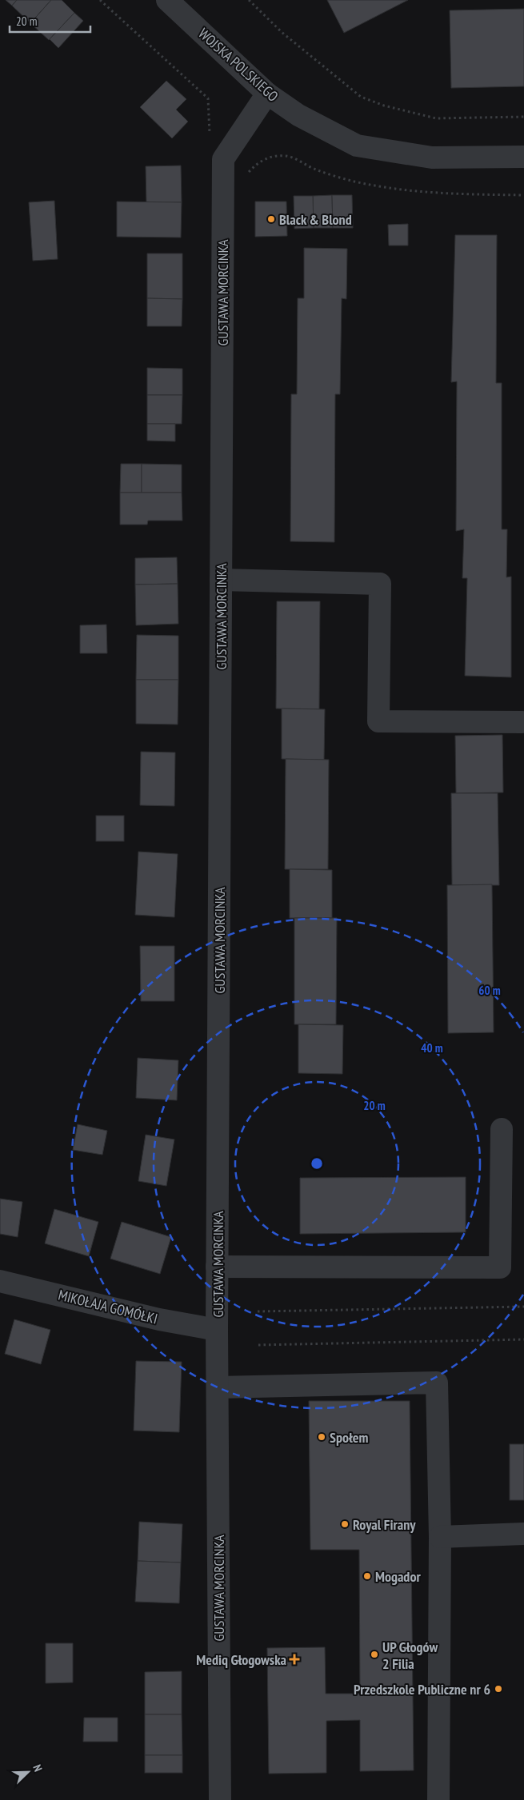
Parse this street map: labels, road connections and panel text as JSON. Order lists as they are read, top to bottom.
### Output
{
  "streets": {
    "street": ["WOJSKA POLSKIEGO", "GUSTAWA MORCINKA", "MIKOŁAJA GOMÓŁKI"]
  },
  "crossings": [
    ["WOJSKA POLSKIEGO", "GUSTAWA MORCINKA"],
    ["GUSTAWA MORCINKA", "MIKOŁAJA GOMÓŁKI"]
  ],
  "places": {
    "other": [
      "Black & Blond",
      "Społem",
      "Royal Firany",
      "Mogador",
      "UP Głogów 2 Filia",
      "Przedszkole Publiczne nr 6"
    ],
    "health": ["Mediq Głogowska"]
  },
  "scale_bar": "20 m",
  "north": "top right",
  "rings": ["60 m", "40 m", "20 m"]
}
